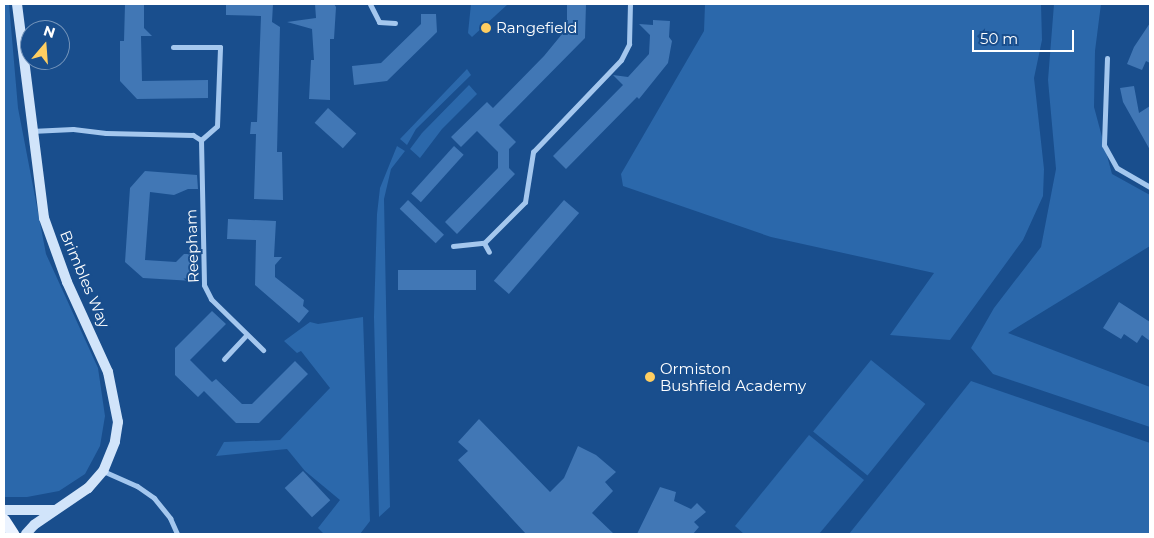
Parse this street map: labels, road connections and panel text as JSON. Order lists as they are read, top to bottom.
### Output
{
  "streets": {
    "street": ["Reepham", "Brimbles Way"]
  },
  "places": ["Rangefield", "Ormiston Bushfield Academy"],
  "scale_bar": "50 m",
  "north": "top"
}
